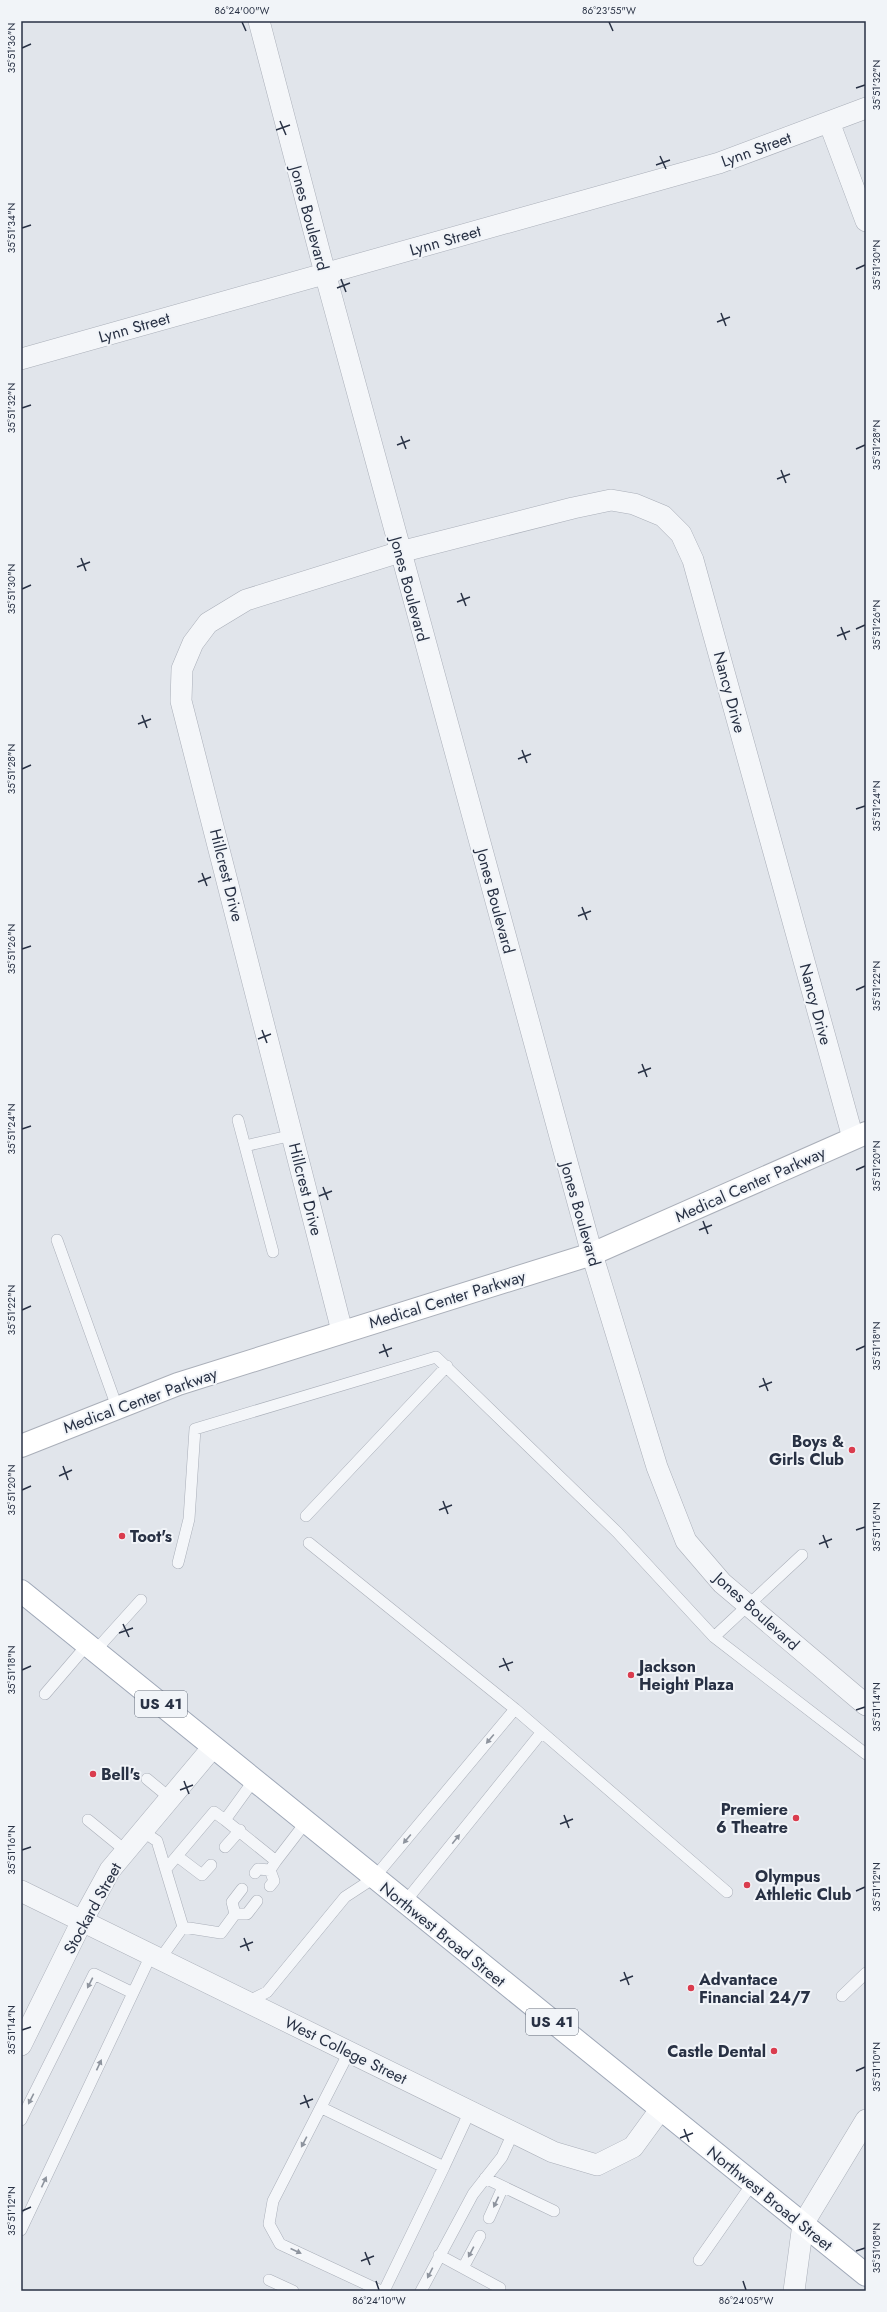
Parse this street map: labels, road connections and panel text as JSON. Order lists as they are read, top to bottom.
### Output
{
  "streets": {
    "main road": ["Medical Center Parkway", "US 41", "Northwest Broad Street"],
    "street": [
      "Lynn Street",
      "Jones Boulevard",
      "Nancy Drive",
      "Hillcrest Drive",
      "Stockard Street",
      "West College Street"
    ]
  },
  "crossings": [
    ["Lynn Street", "Jones Boulevard"],
    ["Jones Boulevard", "Nancy Drive"],
    ["Jones Boulevard", "Hillcrest Drive"],
    ["Jones Boulevard", "Medical Center Parkway"],
    ["Nancy Drive", "Hillcrest Drive"],
    ["Nancy Drive", "Medical Center Parkway"],
    ["Hillcrest Drive", "Medical Center Parkway"],
    ["Stockard Street", "Northwest Broad Street"],
    ["Stockard Street", "West College Street"],
    ["Northwest Broad Street", "West College Street"]
  ],
  "places": [
    "Boys & Girls Club",
    "Toot's",
    "Jackson Height Plaza",
    "Bell's",
    "Premiere 6 Theatre",
    "Olympus Athletic Club",
    "Advantace Financial 24/7",
    "Castle Dental"
  ],
  "coordinates": [
    "86°24'00\"W",
    "86°23'55\"W",
    "35°51'36\"N",
    "35°51'32\"N",
    "35°51'34\"N",
    "35°51'30\"N",
    "35°51'28\"N",
    "35°51'26\"N",
    "35°51'24\"N",
    "35°51'22\"N",
    "35°51'20\"N",
    "35°51'18\"N",
    "35°51'16\"N",
    "35°51'14\"N",
    "35°51'12\"N",
    "35°51'10\"N",
    "35°51'08\"N",
    "86°24'10\"W",
    "86°24'05\"W"
  ]
}
